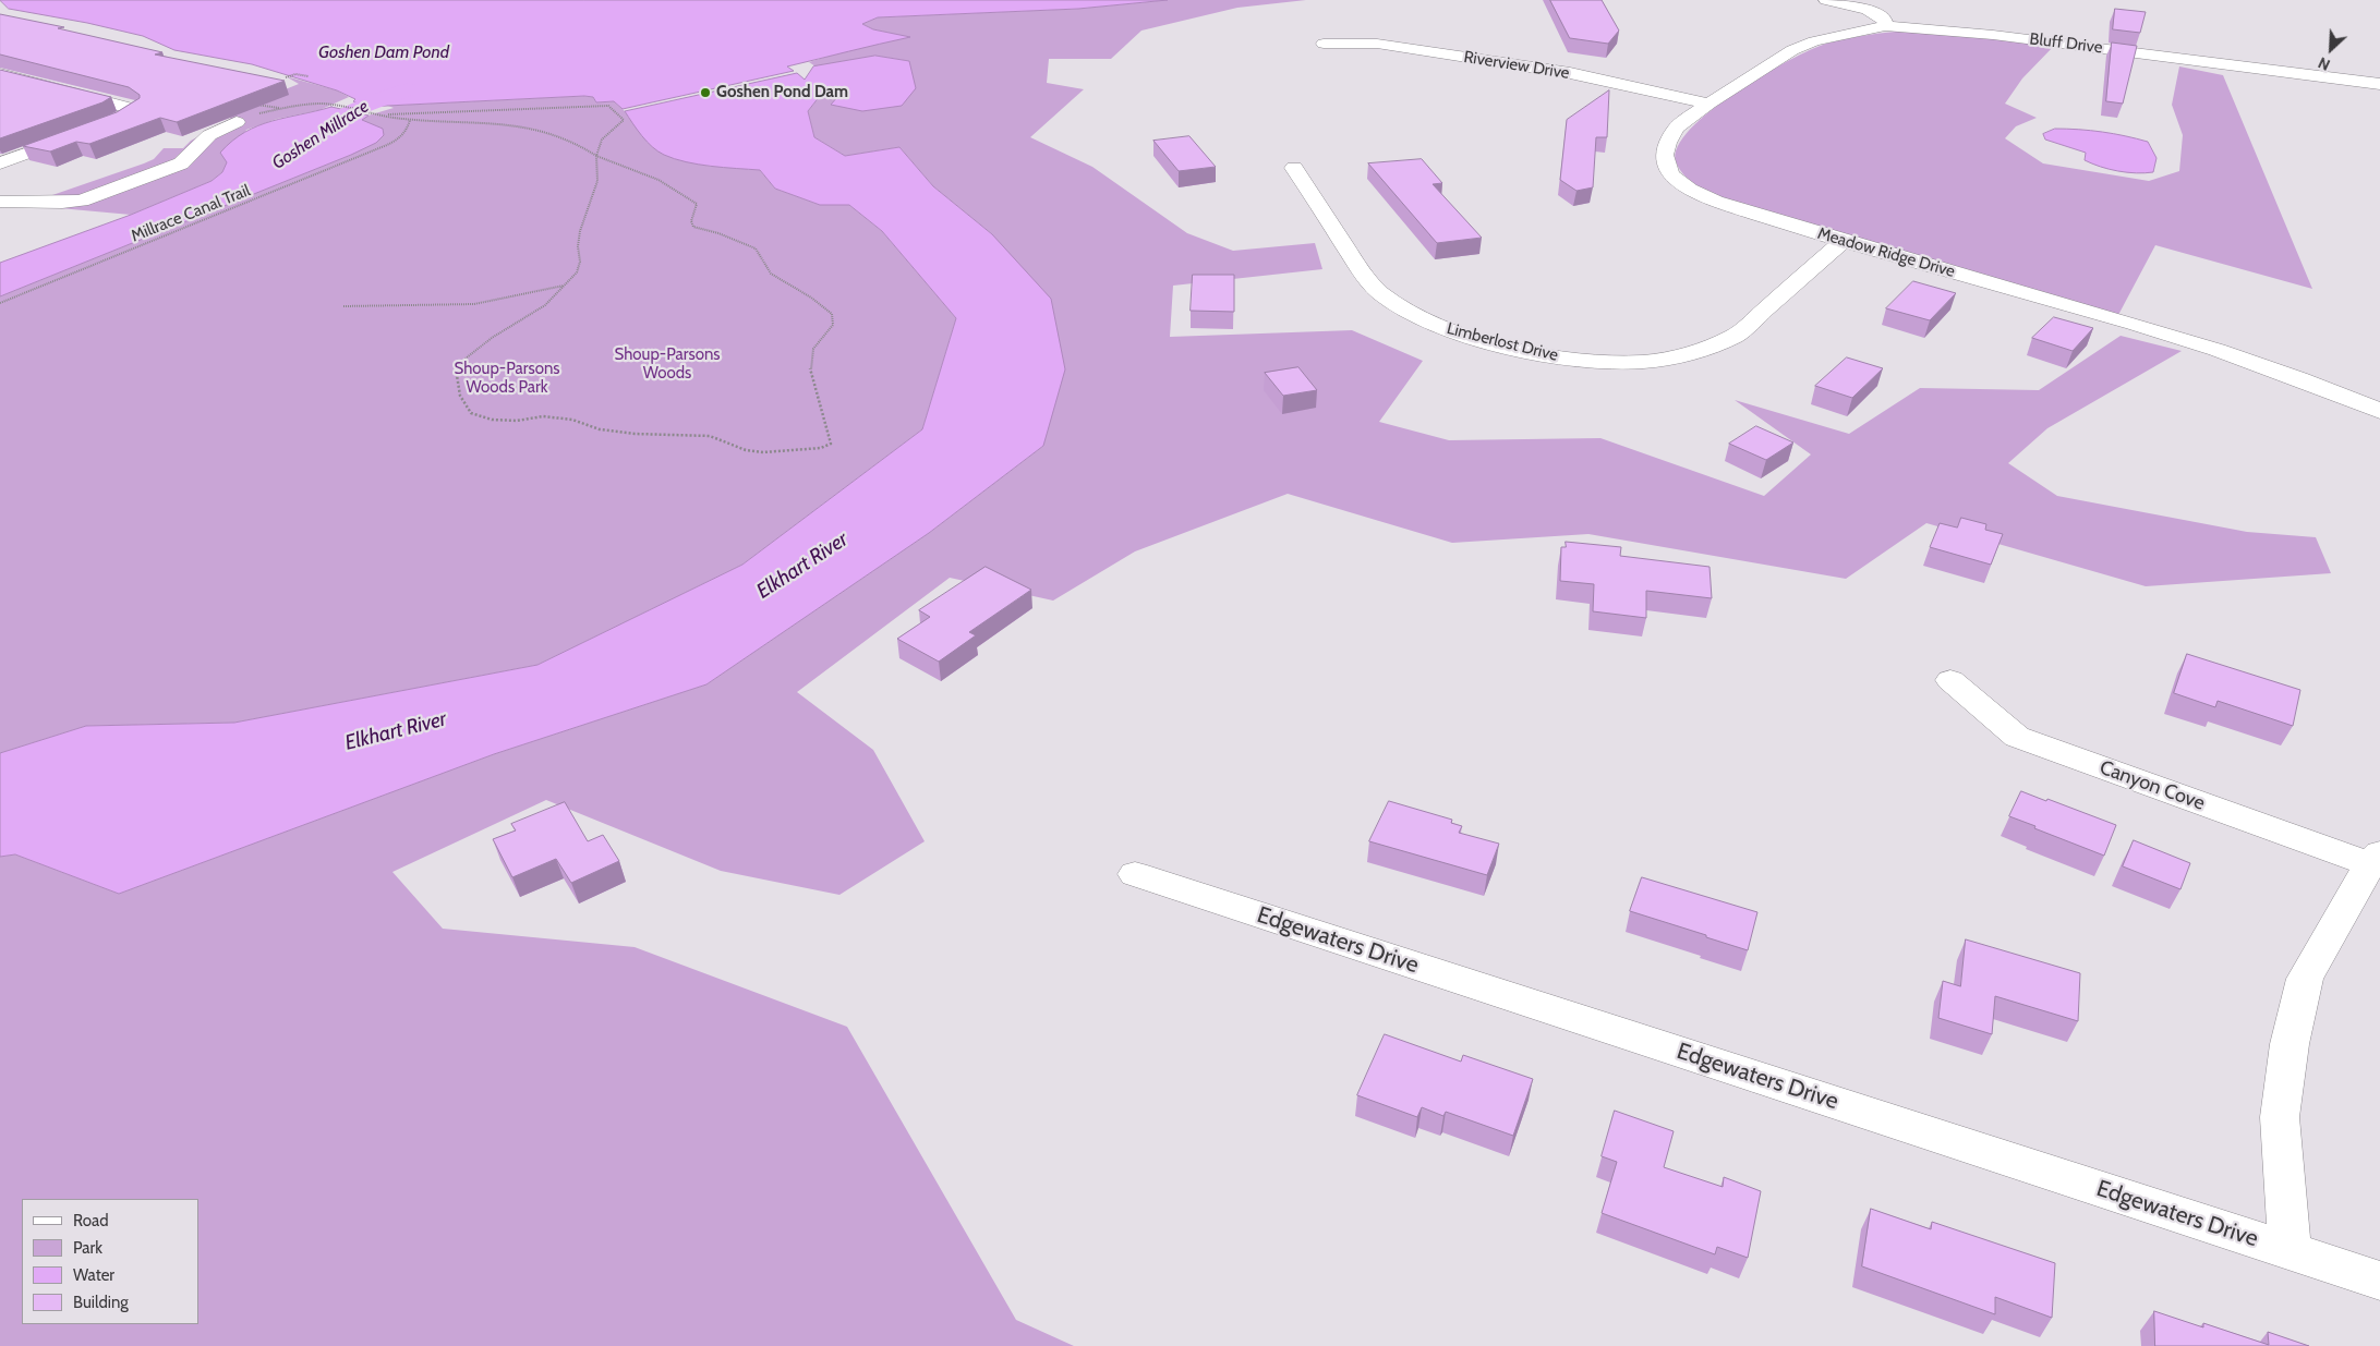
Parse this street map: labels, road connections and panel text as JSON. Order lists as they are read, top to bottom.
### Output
{
  "streets": {
    "street": [
      "Bluff Drive",
      "Riverview Drive",
      "Meadow Ridge Drive",
      "Limberlost Drive",
      "Canyon Cove",
      "Edgewaters Drive"
    ],
    "path": ["Millrace Canal Trail"]
  },
  "crossings": [
    ["Bluff Drive", "Meadow Ridge Drive"],
    ["Riverview Drive", "Meadow Ridge Drive"],
    ["Meadow Ridge Drive", "Limberlost Drive"]
  ],
  "water": ["Goshen Dam Pond", "Goshen Millrace", "Elkhart River"],
  "parks": ["Shoup-Parsons Woods", "Shoup-Parsons Woods Park"],
  "places": ["Goshen Pond Dam"],
  "legend": [
    "Road",
    "Park",
    "Water",
    "Building"
  ],
  "north": "bottom left"
}
